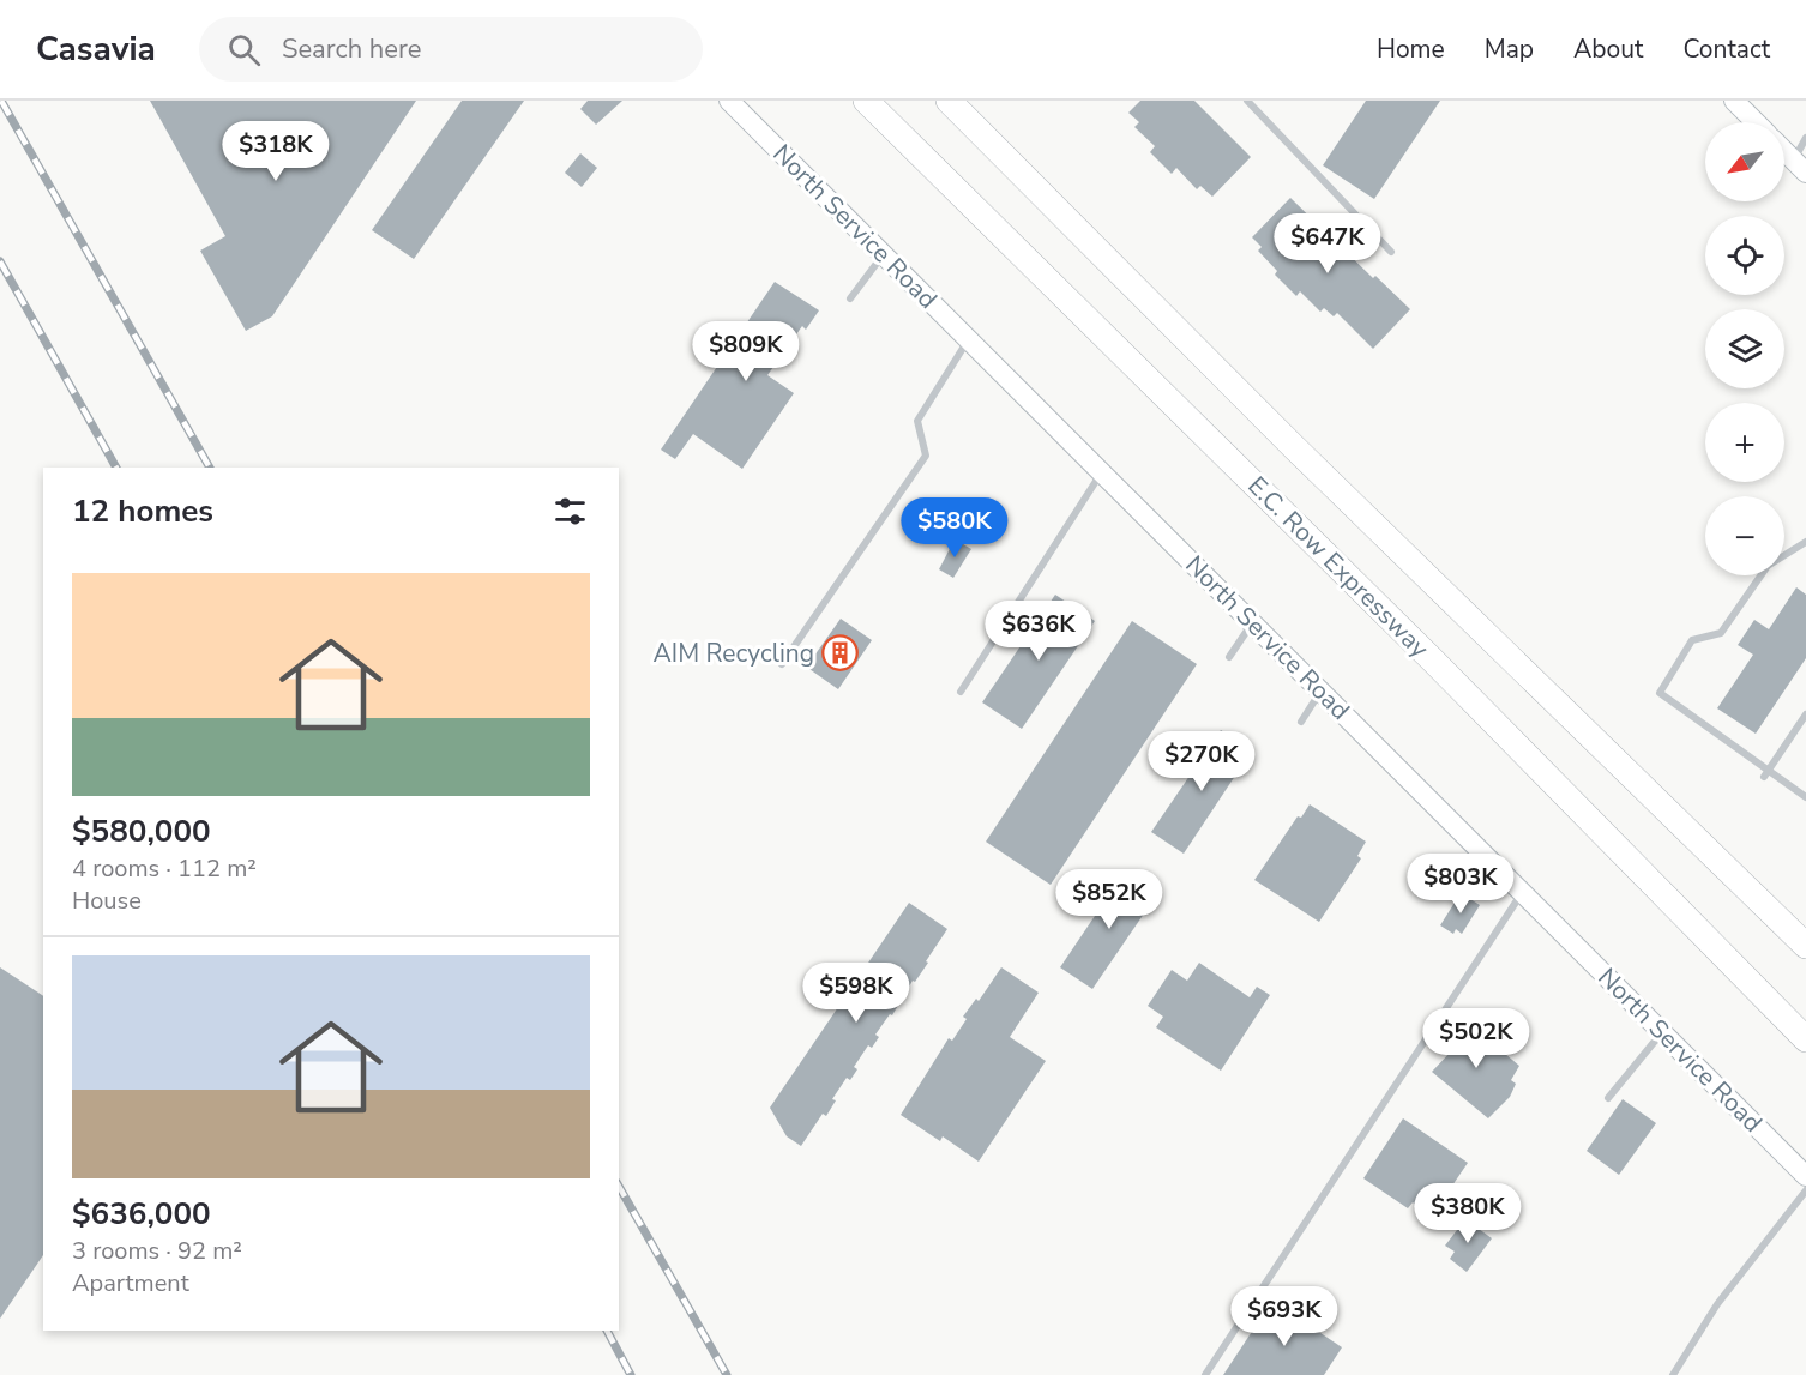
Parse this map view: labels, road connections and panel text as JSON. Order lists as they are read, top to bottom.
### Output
{
  "streets": {
    "highway": ["E.C. Row Expressway"],
    "street": ["North Service Road"]
  },
  "places": {
    "building": ["AIM Recycling"]
  },
  "north": "bottom left",
  "page": {
    "header": "Casavia",
    "search": "Search here",
    "nav": [
      "Home",
      "Map",
      "About",
      "Contact"
    ],
    "price": [
      "$318K",
      "$647K",
      "$809K",
      "$580K",
      "$636K",
      "$270K",
      "$803K",
      "$852K",
      "$598K",
      "$502K",
      "$380K",
      "$693K"
    ],
    "map_buttons": ["+", "−"],
    "heading": "12 homes",
    "list": [
      {
        "name": "$580,000",
        "note": "4 rooms · 112 m² · House"
      },
      {
        "name": "$636,000",
        "note": "3 rooms · 92 m² · Apartment"
      }
    ]
  }
}
